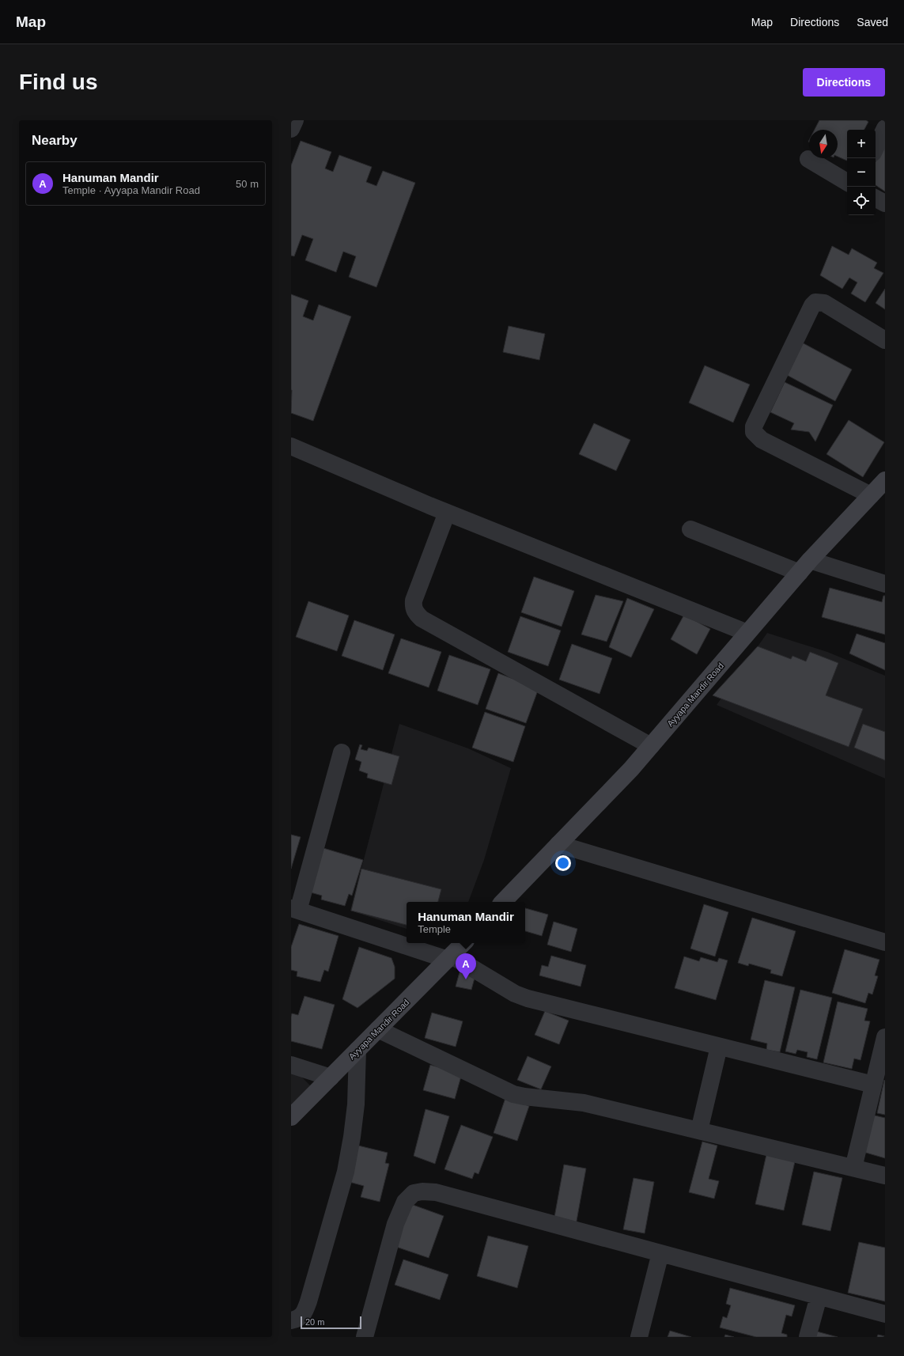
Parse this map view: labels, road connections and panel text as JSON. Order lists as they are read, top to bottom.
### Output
{
  "streets": {
    "street": ["Ayyapa Mandir Road"]
  },
  "scale_bar": "20 m",
  "north": "bottom",
  "page": {
    "header": "Map",
    "nav": ["Map", "Directions", "Saved"],
    "buttons": "Directions",
    "title": "Find us",
    "heading": "Nearby",
    "map_buttons": ["+", "−"],
    "list": [
      {
        "mark": "A",
        "name": "Hanuman Mandir",
        "note": "Temple · Ayyapa Mandir Road",
        "value": "50 m"
      }
    ],
    "popup": ["Hanuman Mandir", "Temple"],
    "pins": "A",
    "scale": "20 m"
  }
}
